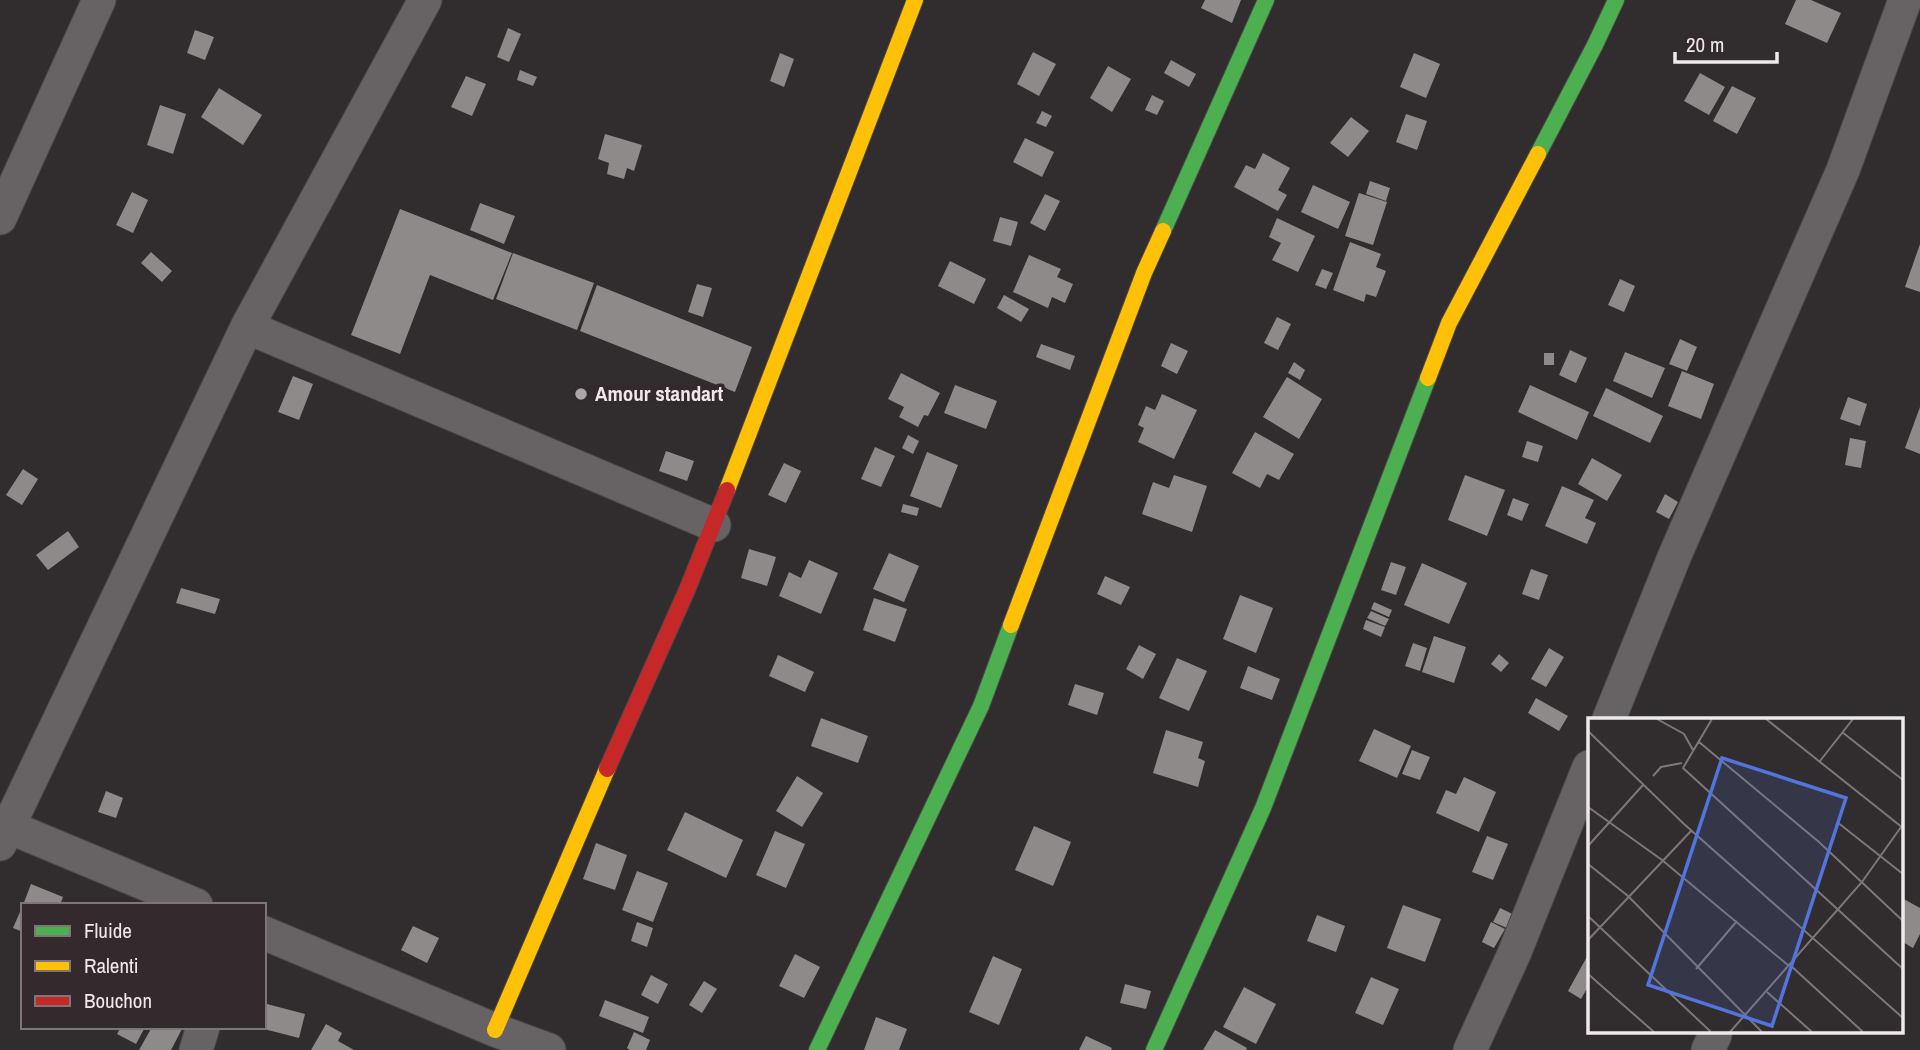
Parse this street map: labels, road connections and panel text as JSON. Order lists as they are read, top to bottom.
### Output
{
  "places": ["Amour standart"],
  "legend": ["Fluide", "Ralenti", "Bouchon"],
  "scale_bar": "20 m"
}
